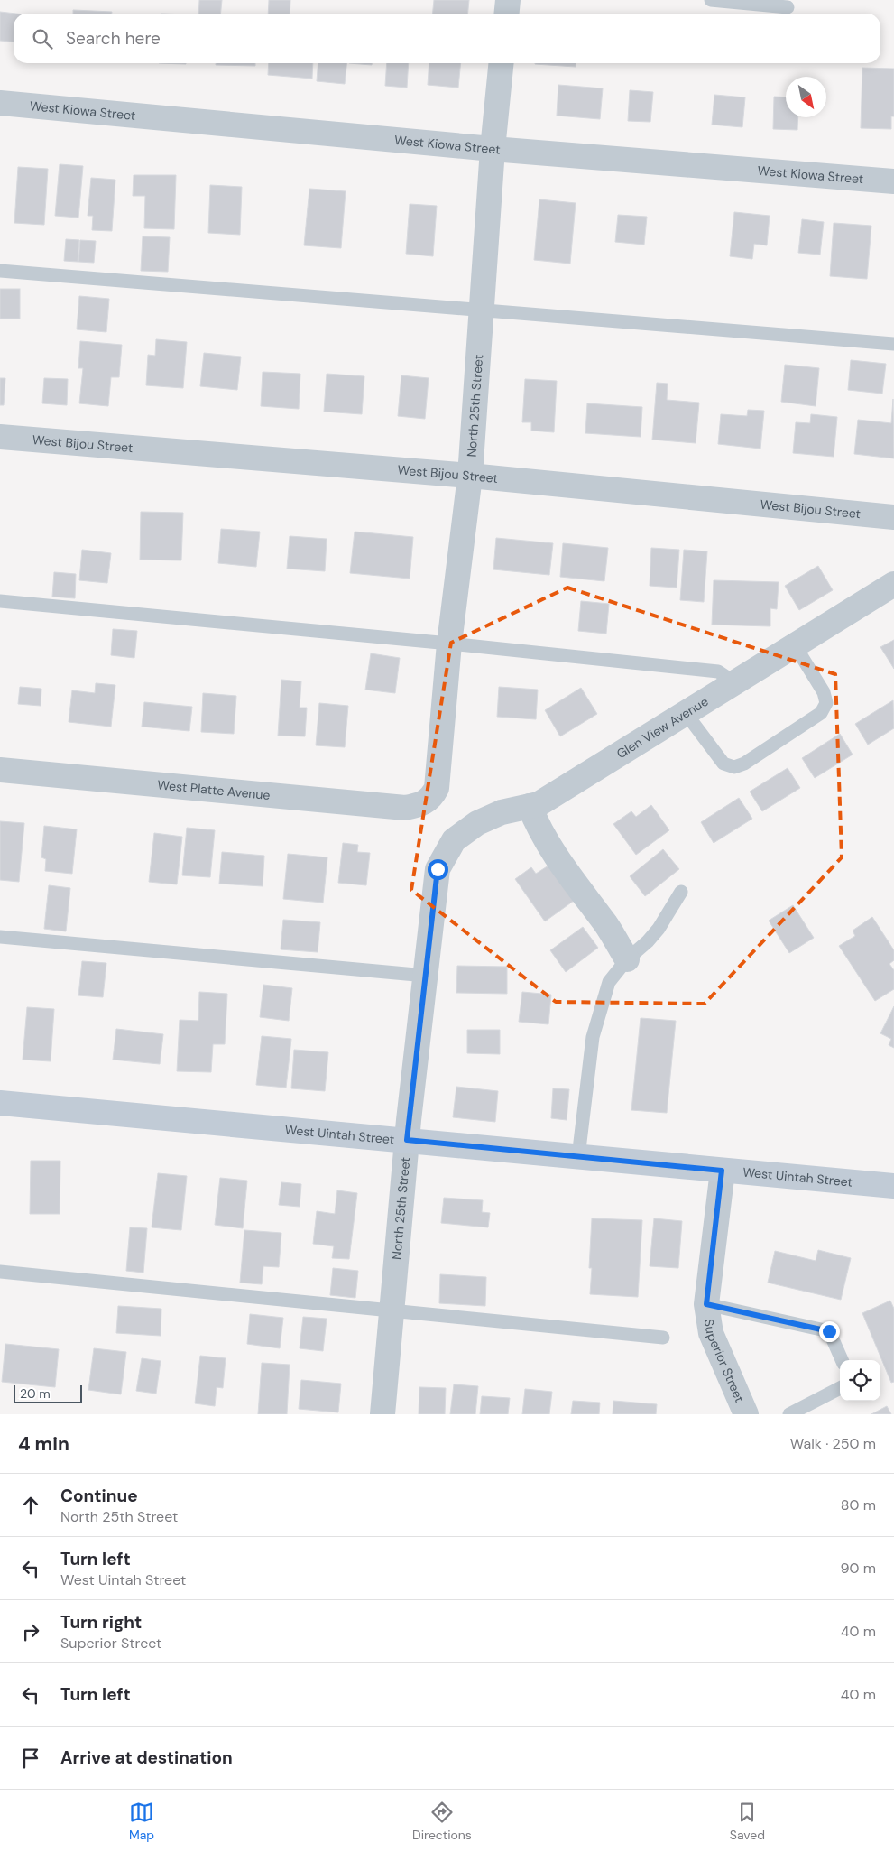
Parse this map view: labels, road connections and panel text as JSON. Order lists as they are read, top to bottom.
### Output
{
  "streets": {
    "main road": ["West Uintah Street"],
    "street": [
      "West Kiowa Street",
      "North 25th Street",
      "West Bijou Street",
      "Glen View Avenue",
      "West Platte Avenue",
      "Superior Street"
    ]
  },
  "crossings": [
    ["West Kiowa Street", "North 25th Street"],
    ["North 25th Street", "West Bijou Street"],
    ["North 25th Street", "Glen View Avenue"],
    ["North 25th Street", "West Platte Avenue"],
    ["North 25th Street", "West Uintah Street"],
    ["West Uintah Street", "Superior Street"]
  ],
  "scale_bar": "20 m",
  "north": "bottom right",
  "page": {
    "search": "Search here",
    "scale": "20 m",
    "heading": ["4 min", "Walk · 250 m"],
    "list": [
      ["Continue", "North 25th Street", "80 m"],
      ["Turn left", "West Uintah Street", "90 m"],
      ["Turn right", "Superior Street", "40 m"],
      ["Turn left", "40 m"],
      "Arrive at destination"
    ],
    "nav": ["Map", "Directions", "Saved"]
  }
}
